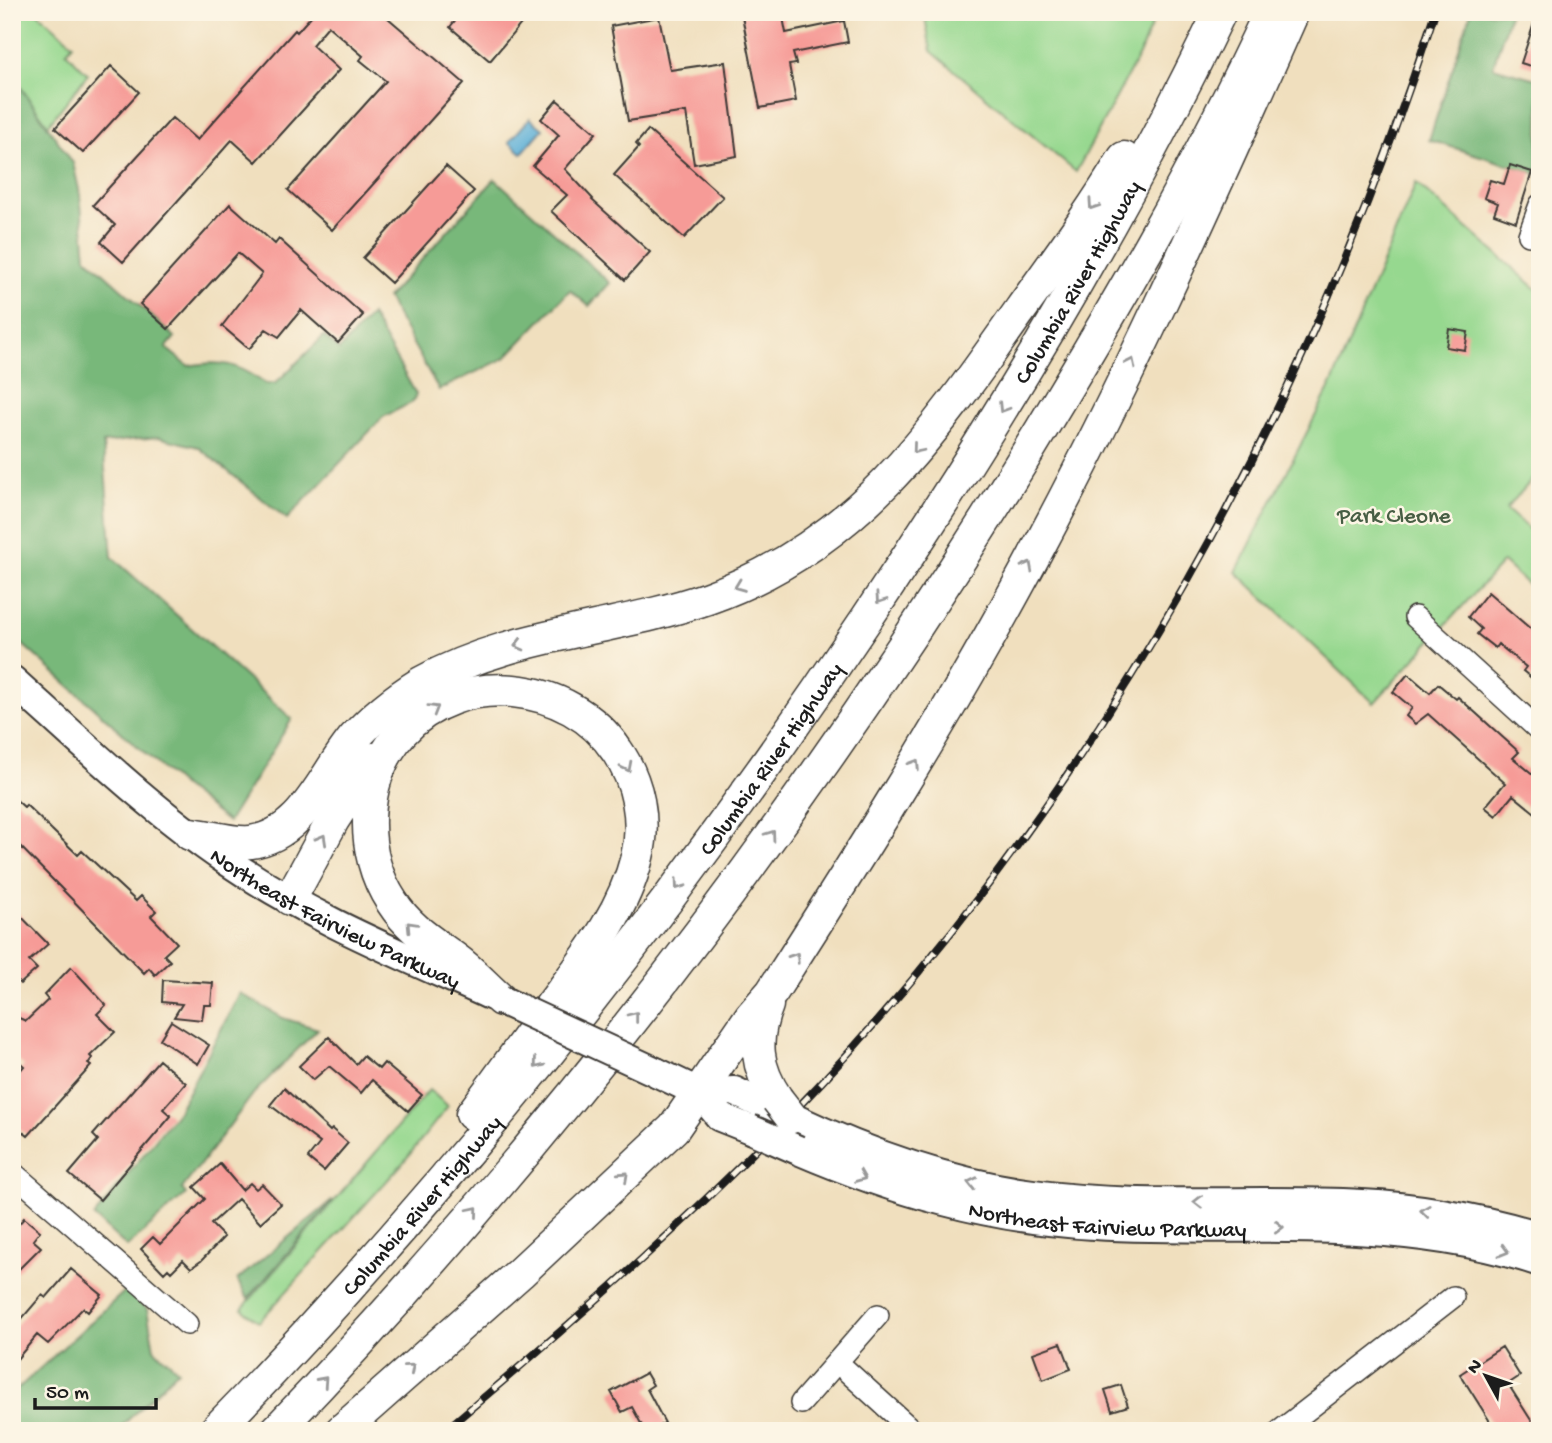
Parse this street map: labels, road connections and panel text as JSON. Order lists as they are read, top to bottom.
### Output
{
  "streets": {
    "highway": ["Columbia River Highway"],
    "main road": ["Northeast Fairview Parkway"]
  },
  "parks": ["Park Cleone"],
  "scale_bar": "50 m",
  "north": "top left"
}
